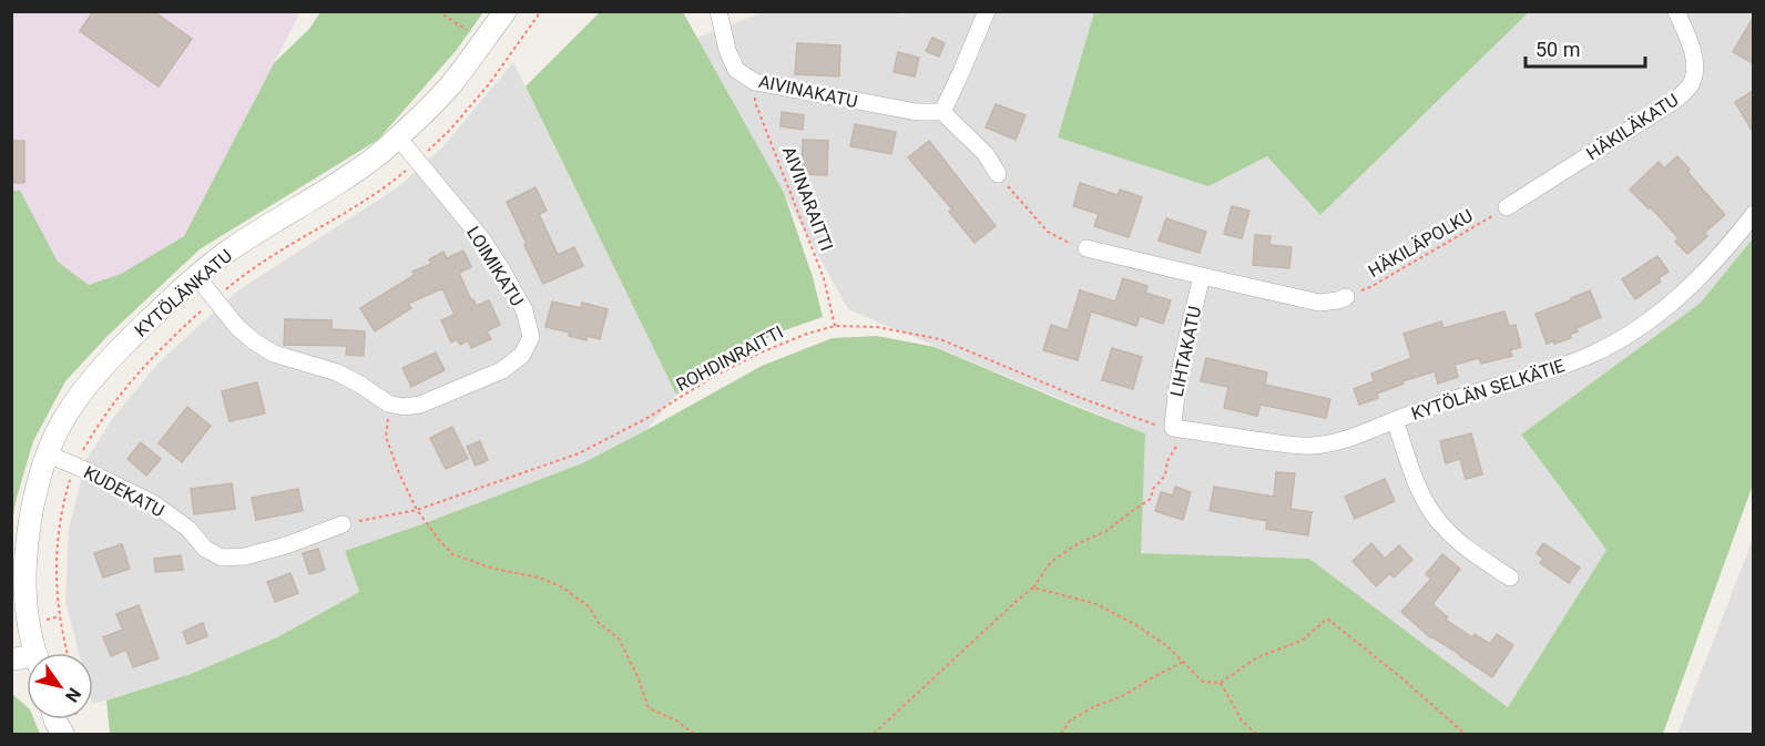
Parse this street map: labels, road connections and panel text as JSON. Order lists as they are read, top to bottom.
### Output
{
  "streets": {
    "street": [
      "AIVINAKATU",
      "HÄKILÄKATU",
      "LOIMIKATU",
      "KYTÖLÄNKATU",
      "LIHTAKATU",
      "KYTÖLÄN SELKÄTIE",
      "KUDEKATU"
    ],
    "path": ["AIVINARAITTI", "HÄKILÄPOLKU", "ROHDINRAITTI"]
  },
  "crossings": [
    ["AIVINAKATU", "AIVINARAITTI"],
    ["HÄKILÄKATU", "HÄKILÄPOLKU"],
    ["AIVINARAITTI", "ROHDINRAITTI"],
    ["LOIMIKATU", "KYTÖLÄNKATU"],
    ["KYTÖLÄNKATU", "KUDEKATU"],
    ["LIHTAKATU", "ROHDINRAITTI"],
    ["LIHTAKATU", "KYTÖLÄN SELKÄTIE"],
    ["ROHDINRAITTI", "KYTÖLÄN SELKÄTIE"],
    ["ROHDINRAITTI", "KUDEKATU"]
  ],
  "scale_bar": "50 m",
  "north": "bottom right"
}
